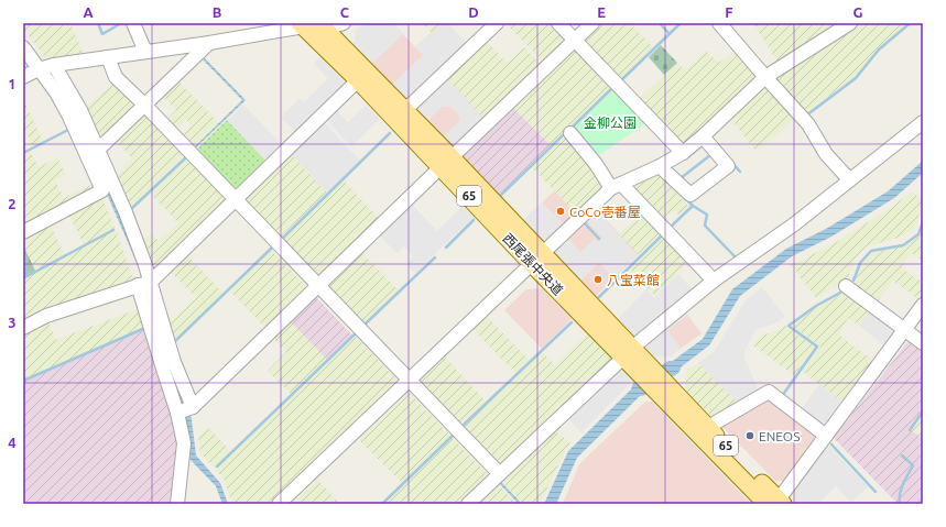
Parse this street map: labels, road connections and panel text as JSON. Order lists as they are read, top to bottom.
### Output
{
  "streets": {
    "main road": ["65", "西尾張中央道"]
  },
  "parks": ["金柳公園"],
  "places": ["CoCo壱番屋", "八宝菜館", "ENEOS"],
  "grid": {
    "columns": [
      "A",
      "B",
      "C",
      "D",
      "E",
      "F",
      "G"
    ],
    "rows": [
      "1",
      "2",
      "3",
      "4"
    ]
  }
}
